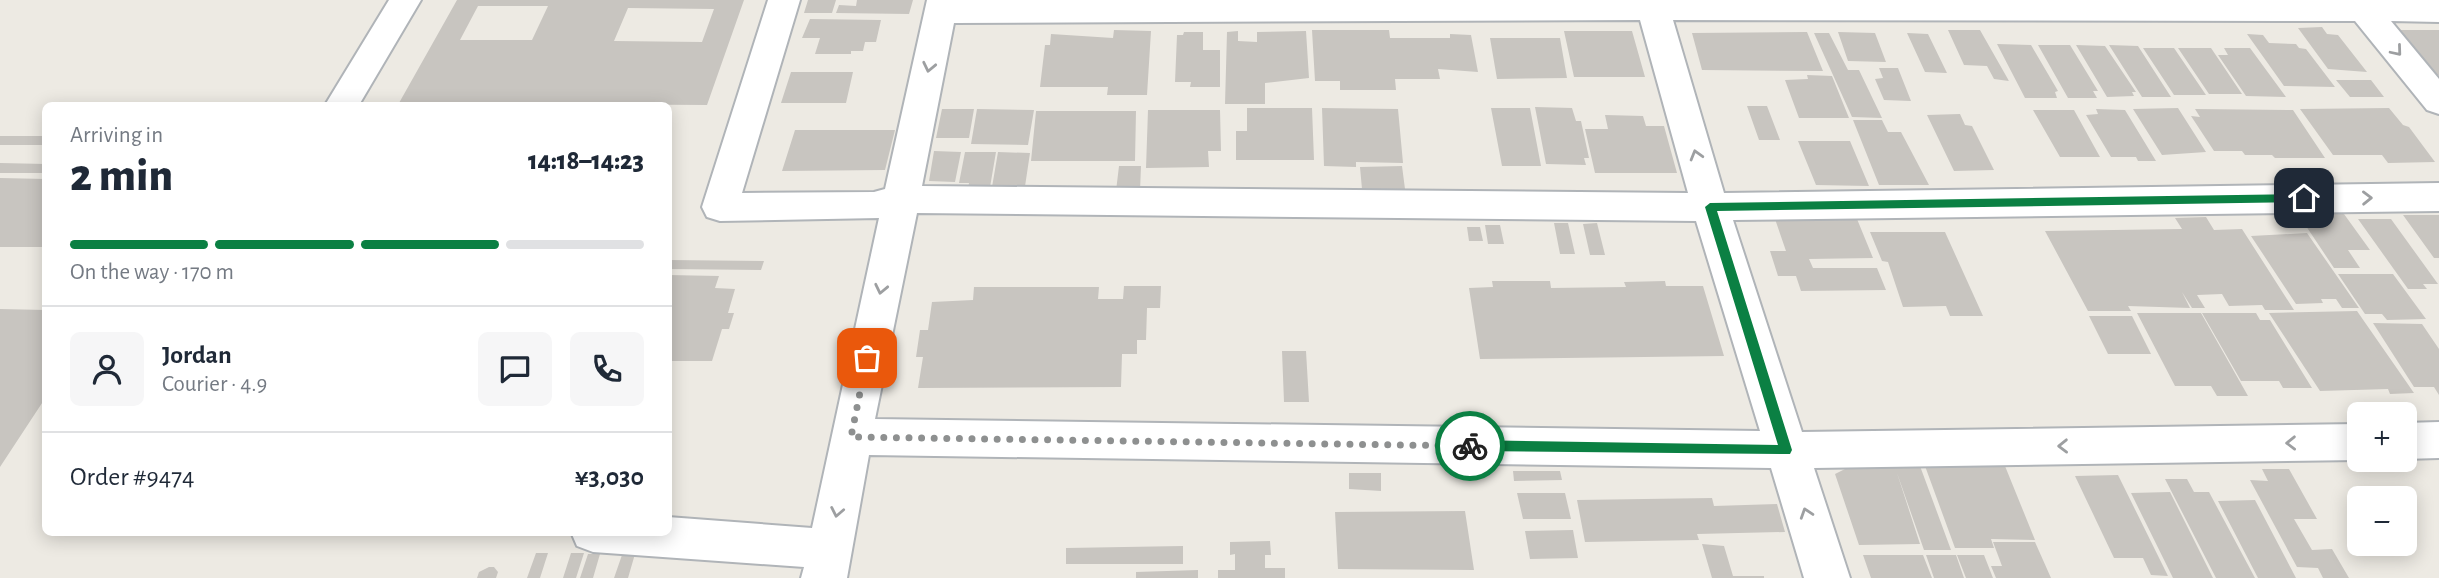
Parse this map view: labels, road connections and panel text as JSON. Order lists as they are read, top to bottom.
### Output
{
  "page": {
    "heading": ["2 min", "Arriving in", "14:18–14:23"],
    "panel": [
      "Jordan",
      "Courier · 4.9",
      "Order #9474",
      "¥3,030"
    ],
    "bar": "On the way · 170 m",
    "map_buttons": ["+", "−"]
  }
}
